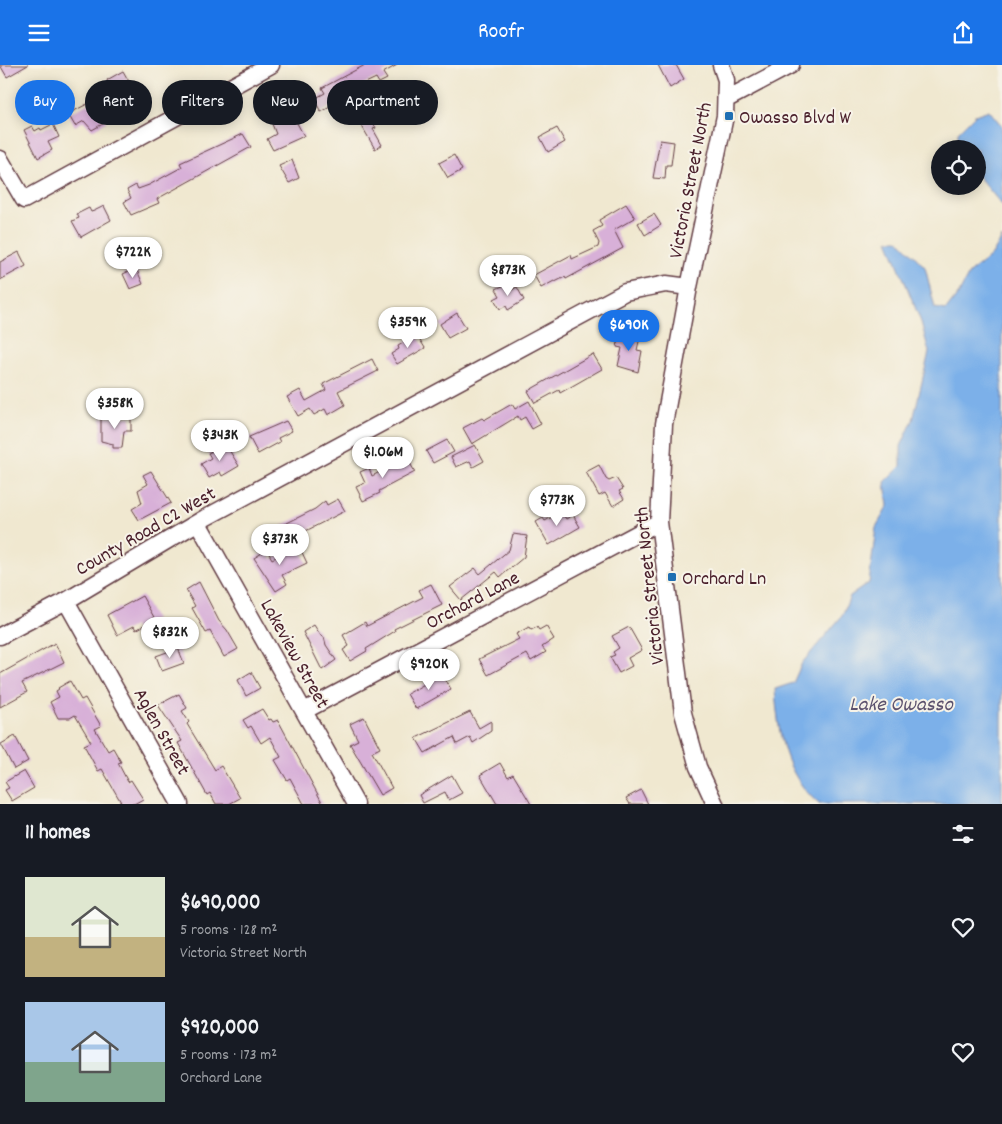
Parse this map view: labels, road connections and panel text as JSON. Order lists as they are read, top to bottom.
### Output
{
  "streets": {
    "street": [
      "Victoria Street North",
      "County Road C2 West",
      "Orchard Lane",
      "Lakeview Street",
      "Aglen Street"
    ]
  },
  "crossings": [
    ["Victoria Street North", "County Road C2 West"],
    ["Victoria Street North", "Orchard Lane"],
    ["County Road C2 West", "Lakeview Street"],
    ["County Road C2 West", "Aglen Street"],
    ["Orchard Lane", "Lakeview Street"]
  ],
  "water": ["Lake Owasso"],
  "places": {
    "transit": ["Owasso Blvd W", "Orchard Ln"]
  },
  "page": {
    "header": "Roofr",
    "chip": [
      "Buy",
      "Rent",
      "Filters",
      "New",
      "Apartment"
    ],
    "price": [
      "$722K",
      "$873K",
      "$359K",
      "$690K",
      "$358K",
      "$343K",
      "$1.06M",
      "$773K",
      "$373K",
      "$832K",
      "$920K"
    ],
    "heading": "11 homes",
    "list": [
      {
        "name": "$690,000",
        "note": "5 rooms · 128 m² · Victoria Street North"
      },
      {
        "name": "$920,000",
        "note": "5 rooms · 173 m² · Orchard Lane"
      }
    ]
  }
}
